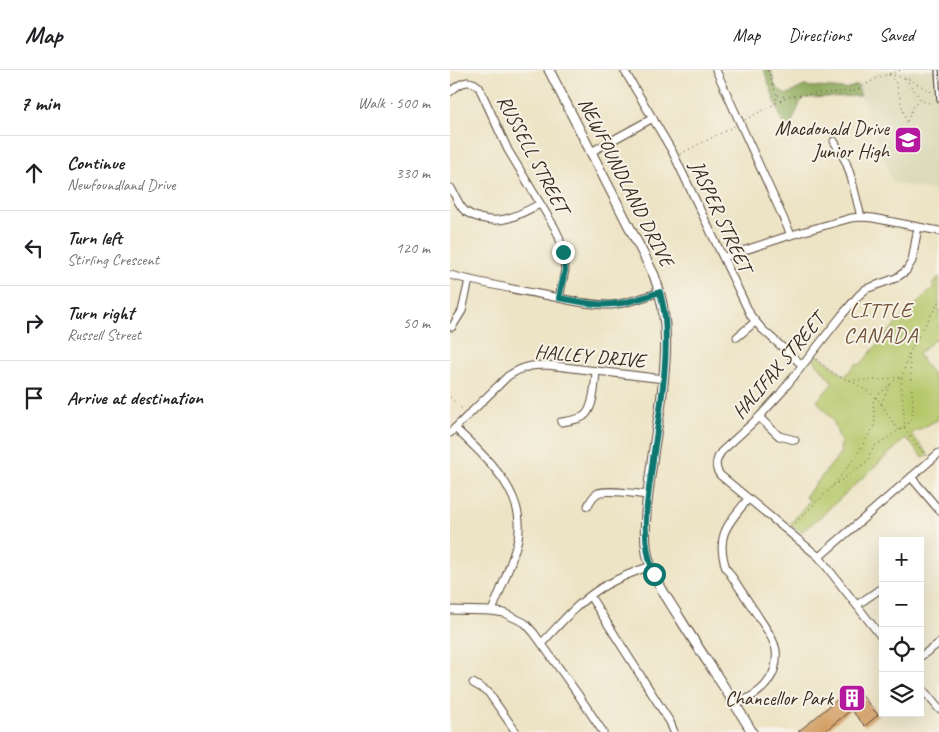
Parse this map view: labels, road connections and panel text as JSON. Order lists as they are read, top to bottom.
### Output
{
  "streets": {
    "street": [
      "RUSSELL STREET",
      "NEWFOUNDLAND DRIVE",
      "JASPER STREET",
      "HALLEY DRIVE",
      "HALIFAX STREET"
    ]
  },
  "crossings": [
    ["NEWFOUNDLAND DRIVE", "HALLEY DRIVE"],
    ["JASPER STREET", "HALIFAX STREET"]
  ],
  "districts": ["LITTLE CANADA"],
  "places": {
    "school or university": ["Macdonald Drive Junior High"],
    "building": ["Chancellor Park"]
  },
  "page": {
    "header": "Map",
    "nav": ["Map", "Directions", "Saved"],
    "heading": ["7 min", "Walk · 500 m"],
    "list": [
      ["Continue", "Newfoundland Drive", "330 m"],
      ["Turn left", "Stirling Crescent", "120 m"],
      ["Turn right", "Russell Street", "50 m"],
      "Arrive at destination"
    ],
    "map_buttons": ["+", "−"]
  }
}
